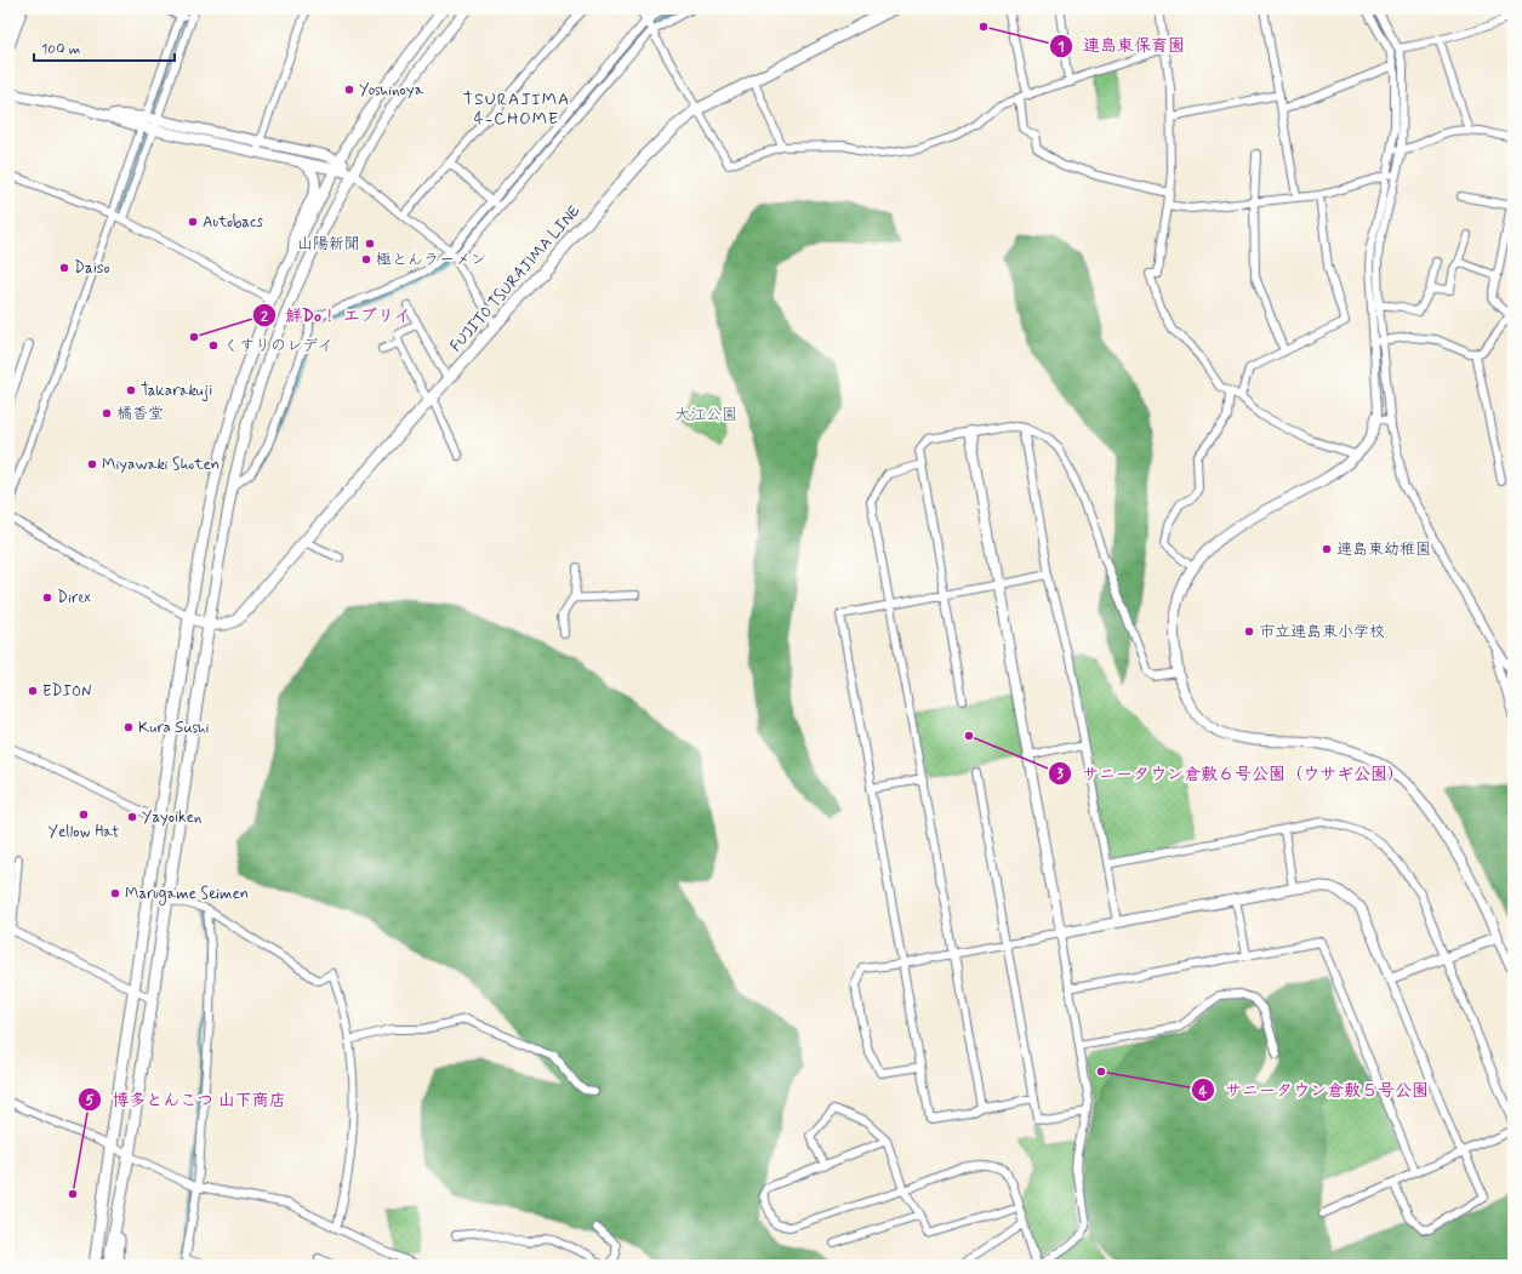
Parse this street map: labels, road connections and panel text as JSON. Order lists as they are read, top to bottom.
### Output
{
  "streets": {
    "main road": ["FUJITO TSURAJIMA LINE"]
  },
  "districts": ["TSURAJIMA 4-CHOME"],
  "parks": ["大江公園"],
  "places": [
    "連島東保育園",
    "Yoshinoya",
    "Autobacs",
    "山陽新聞",
    "極とんラーメン",
    "Daiso",
    "鮮Do！ エブリイ",
    "くすりのレデイ",
    "Takarakuji",
    "橘香堂",
    "Miyawaki Shoten",
    "連島東幼稚園",
    "Direx",
    "市立連島東小学校",
    "EDION",
    "Kura Sushi",
    "サニータウン倉敷６号公園（ウサギ公園）",
    "Yellow Hat",
    "Yayoiken",
    "Marugame Seimen",
    "サニータウン倉敷５号公園",
    "博多とんこつ 山下商店"
  ],
  "scale_bar": "100 m"
}
